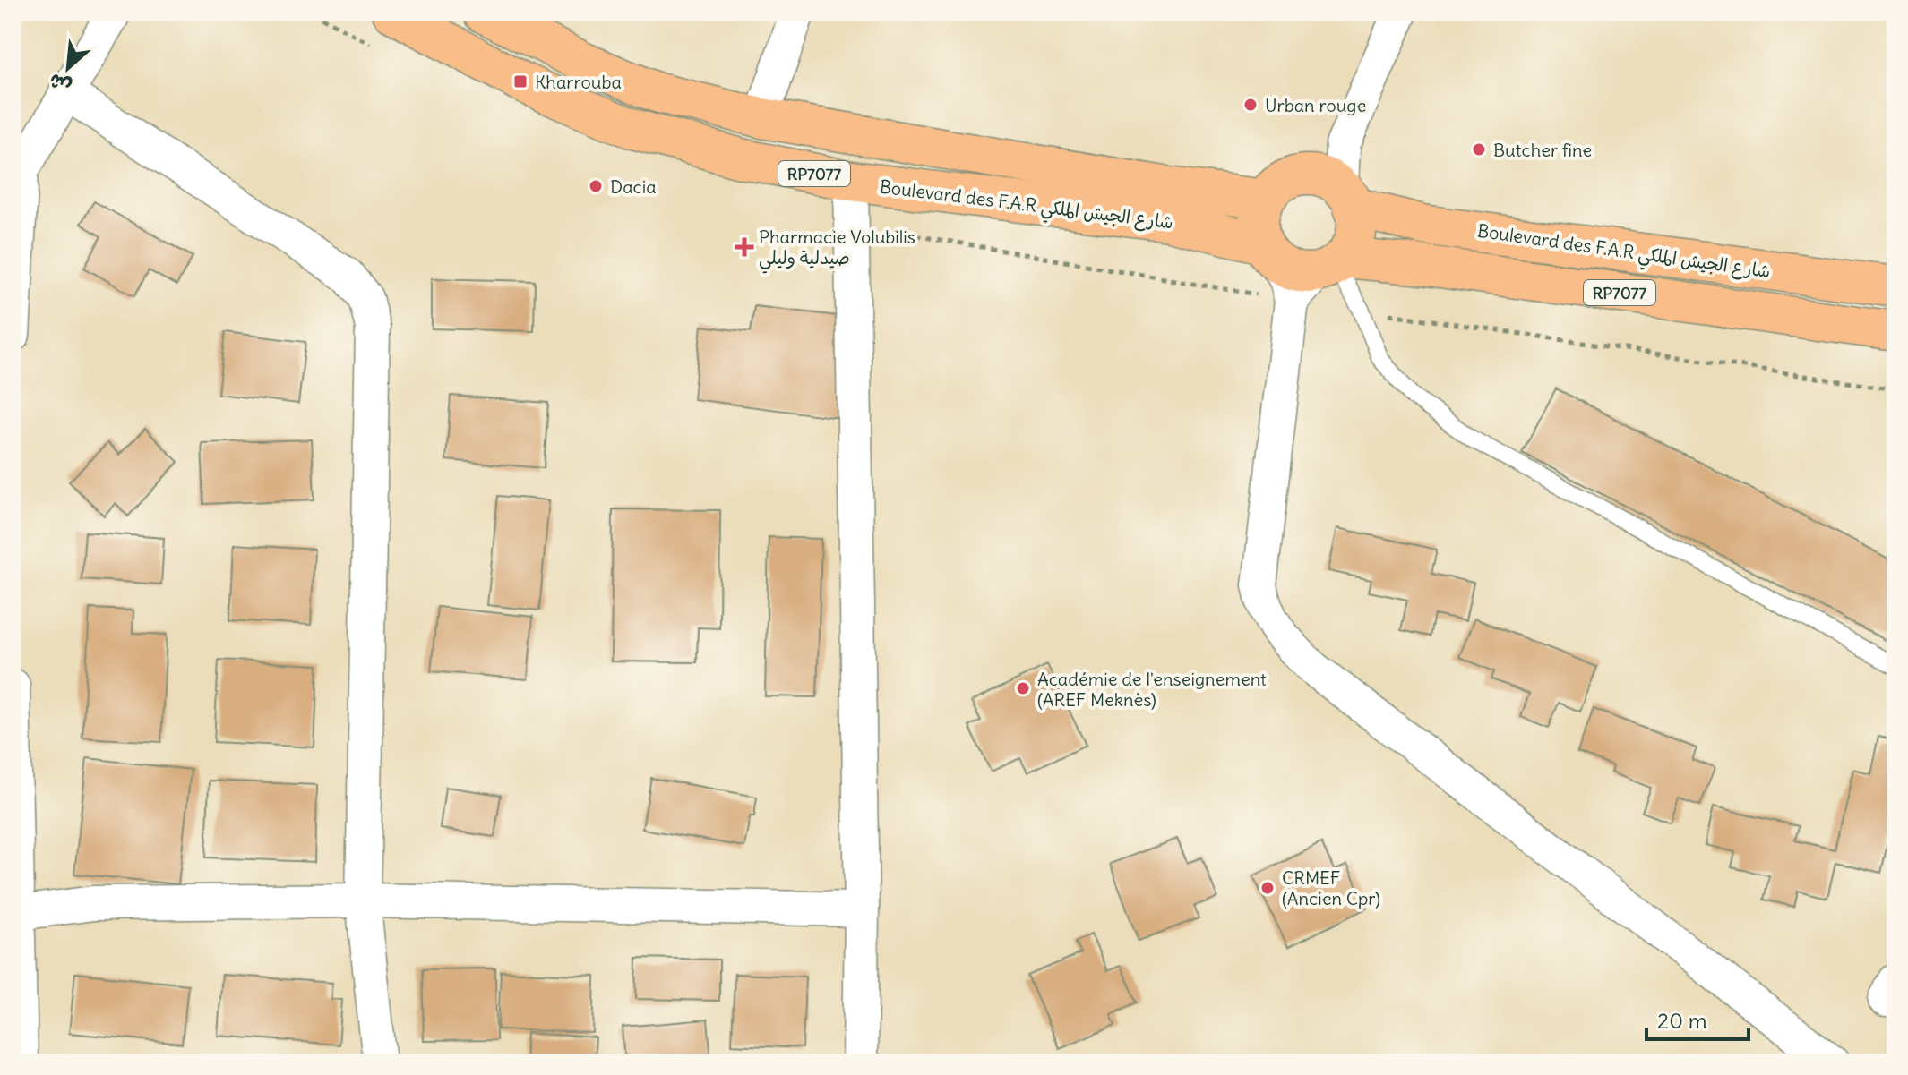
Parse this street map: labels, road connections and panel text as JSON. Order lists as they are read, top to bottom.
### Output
{
  "streets": {
    "main road": ["RP7077", "Boulevard des F.A.R شارع الجيش الملكي"]
  },
  "places": {
    "transit": ["Kharrouba"],
    "other": [
      "Urban rouge",
      "Butcher fine",
      "Dacia",
      "Académie de l'enseignement (AREF Meknès)",
      "CRMEF (Ancien Cpr)"
    ],
    "health": ["Pharmacie Volubilis صيدلية وليلي"]
  },
  "scale_bar": "20 m",
  "north": "bottom left"
}
